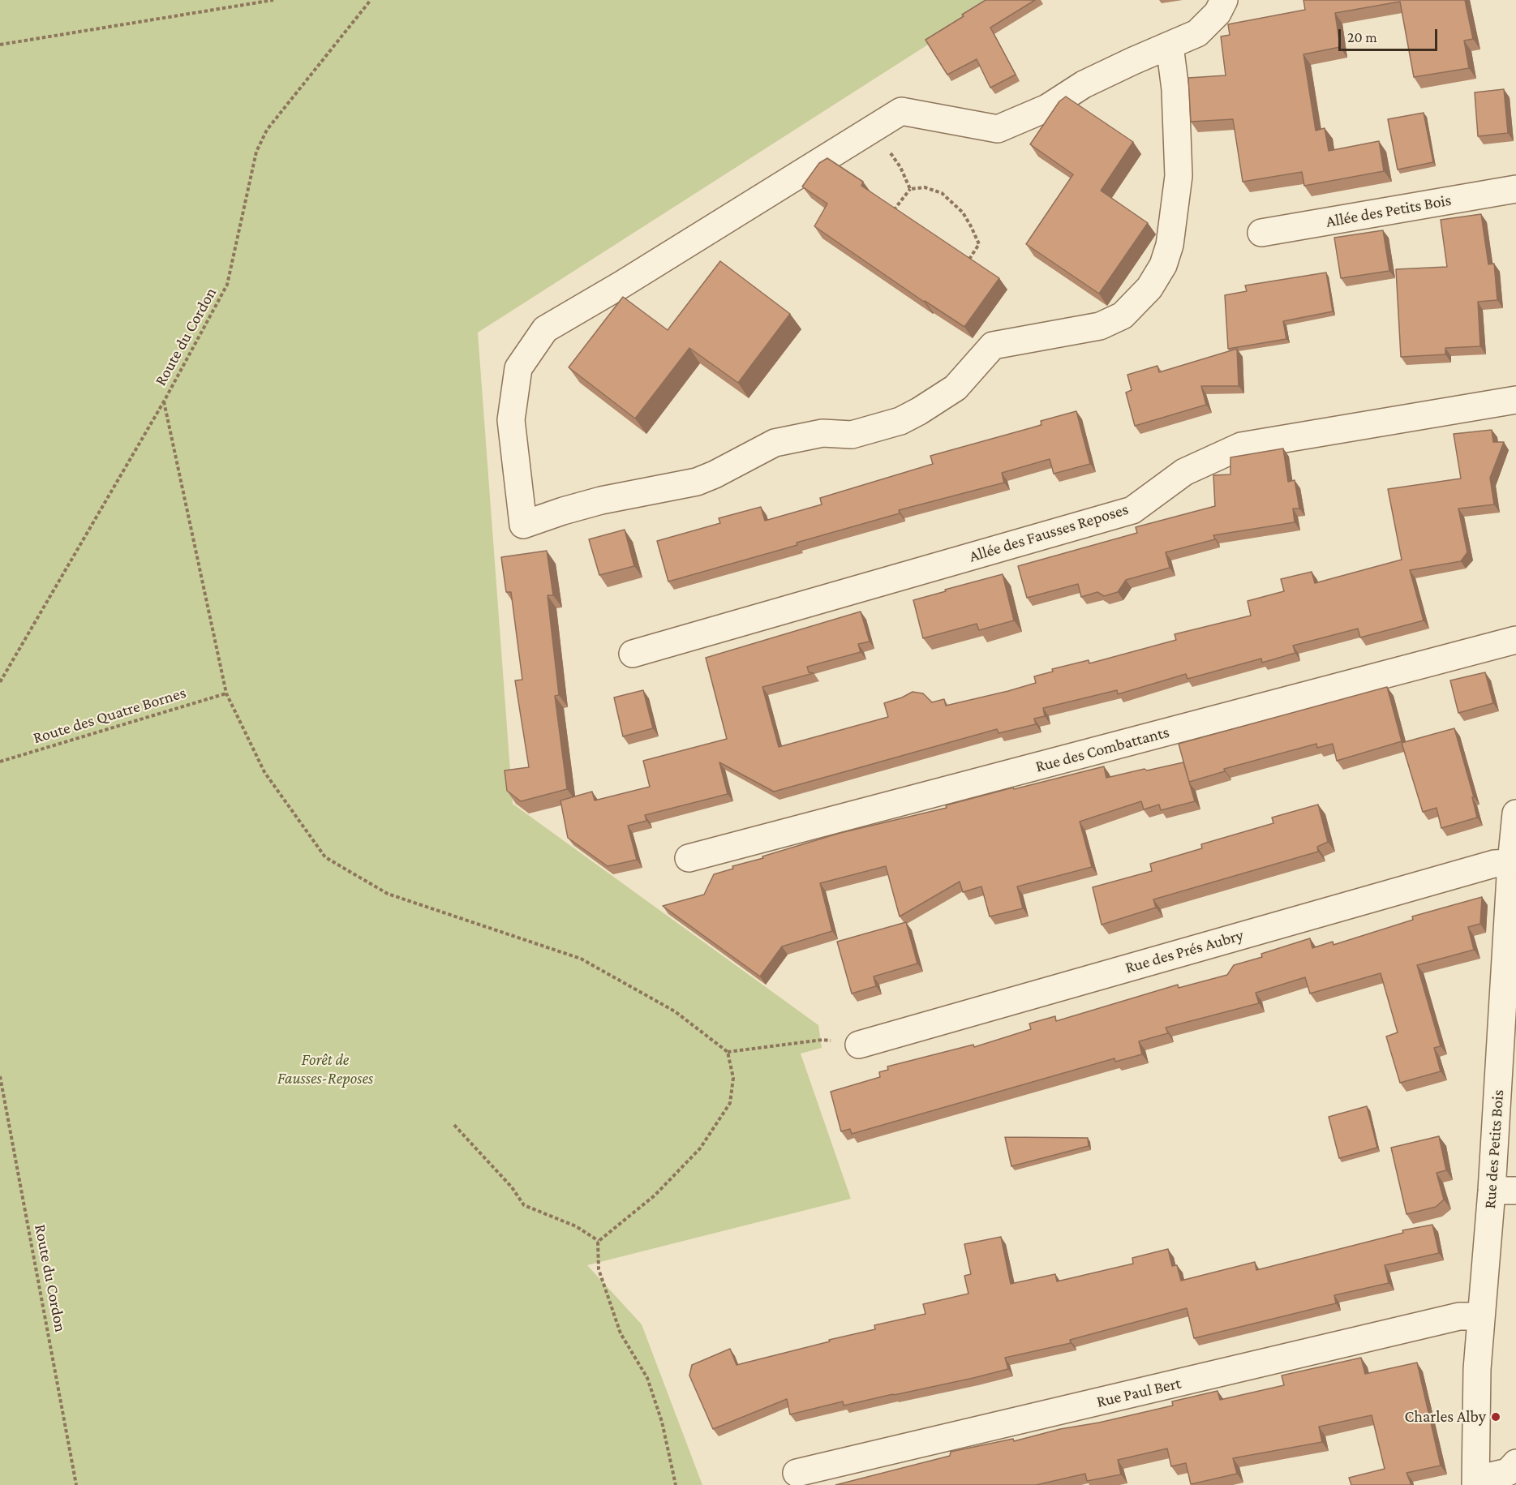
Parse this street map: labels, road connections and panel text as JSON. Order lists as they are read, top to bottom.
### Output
{
  "streets": {
    "street": [
      "Allée des Petits Bois",
      "Allée des Fausses Reposes",
      "Rue des Combattants",
      "Rue des Prés Aubry",
      "Rue des Petits Bois",
      "Rue Paul Bert"
    ],
    "path": ["Route du Cordon", "Route des Quatre Bornes"]
  },
  "crossings": [
    ["Rue des Prés Aubry", "Rue des Petits Bois"],
    ["Rue des Petits Bois", "Rue Paul Bert"]
  ],
  "parks": ["Forêt de Fausses-Reposes"],
  "places": ["Charles Alby"],
  "scale_bar": "20 m"
}
